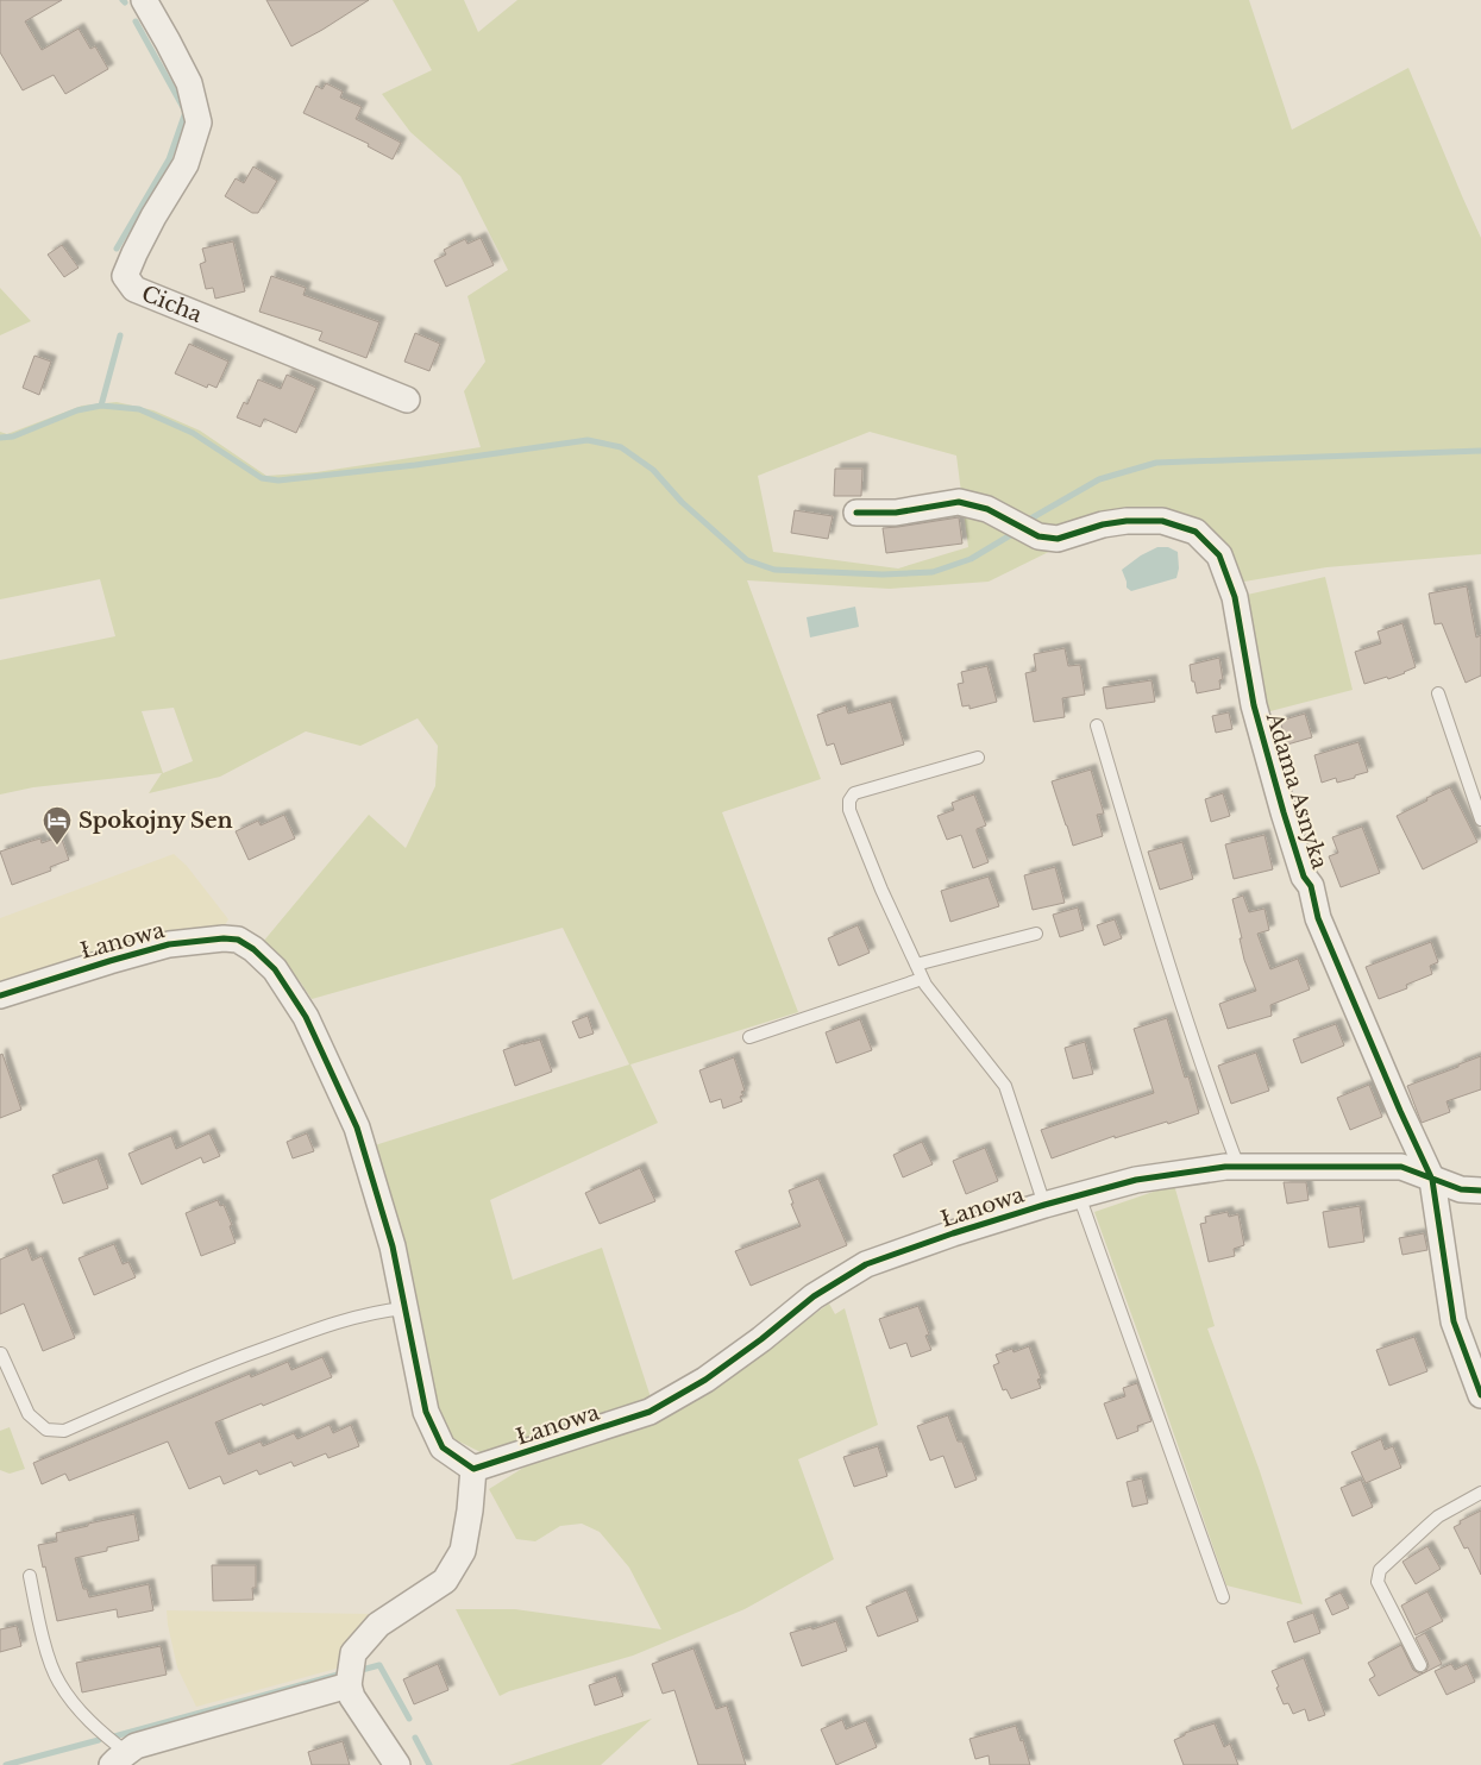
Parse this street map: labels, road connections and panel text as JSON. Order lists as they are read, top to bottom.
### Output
{
  "streets": {
    "street": ["Cicha", "Adama Asnyka", "Łanowa"]
  },
  "crossings": [
    ["Adama Asnyka", "Łanowa"]
  ],
  "places": {
    "hotel": ["Spokojny Sen"]
  }
}
